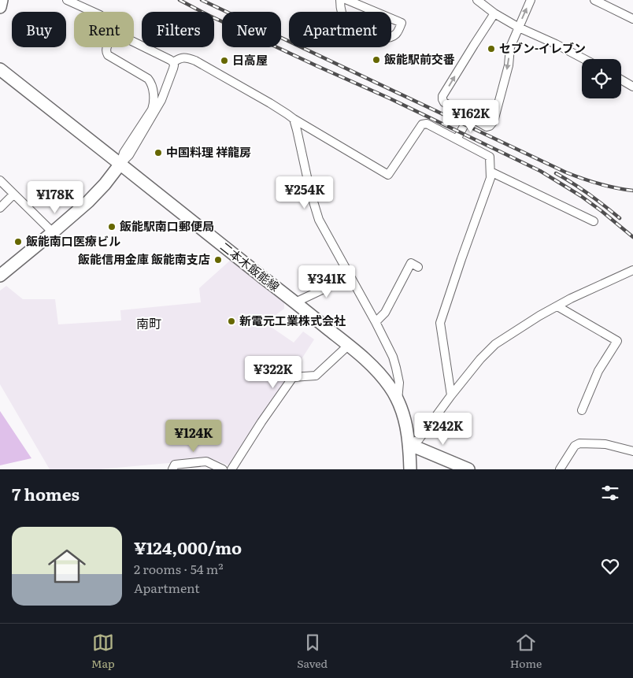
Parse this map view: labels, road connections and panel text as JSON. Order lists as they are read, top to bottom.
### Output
{
  "streets": {
    "main road": ["二本木飯能線"]
  },
  "districts": ["南町"],
  "places": [
    "セブン-イレブン",
    "飯能駅前交番",
    "日高屋",
    "中国料理 祥龍房",
    "飯能駅南口郵便局",
    "飯能南口医療ビル",
    "飯能信用金庫 飯能南支店",
    "新電元工業株式会社"
  ],
  "page": {
    "chip": [
      "Buy",
      "Rent",
      "Filters",
      "New",
      "Apartment"
    ],
    "price": [
      "¥162K",
      "¥254K",
      "¥178K",
      "¥341K",
      "¥322K",
      "¥242K",
      "¥124K"
    ],
    "heading": "7 homes",
    "list": [
      {
        "name": "¥124,000/mo",
        "note": "2 rooms · 54 m² · Apartment"
      }
    ],
    "tabs": ["Map", "Saved", "Home"]
  }
}
